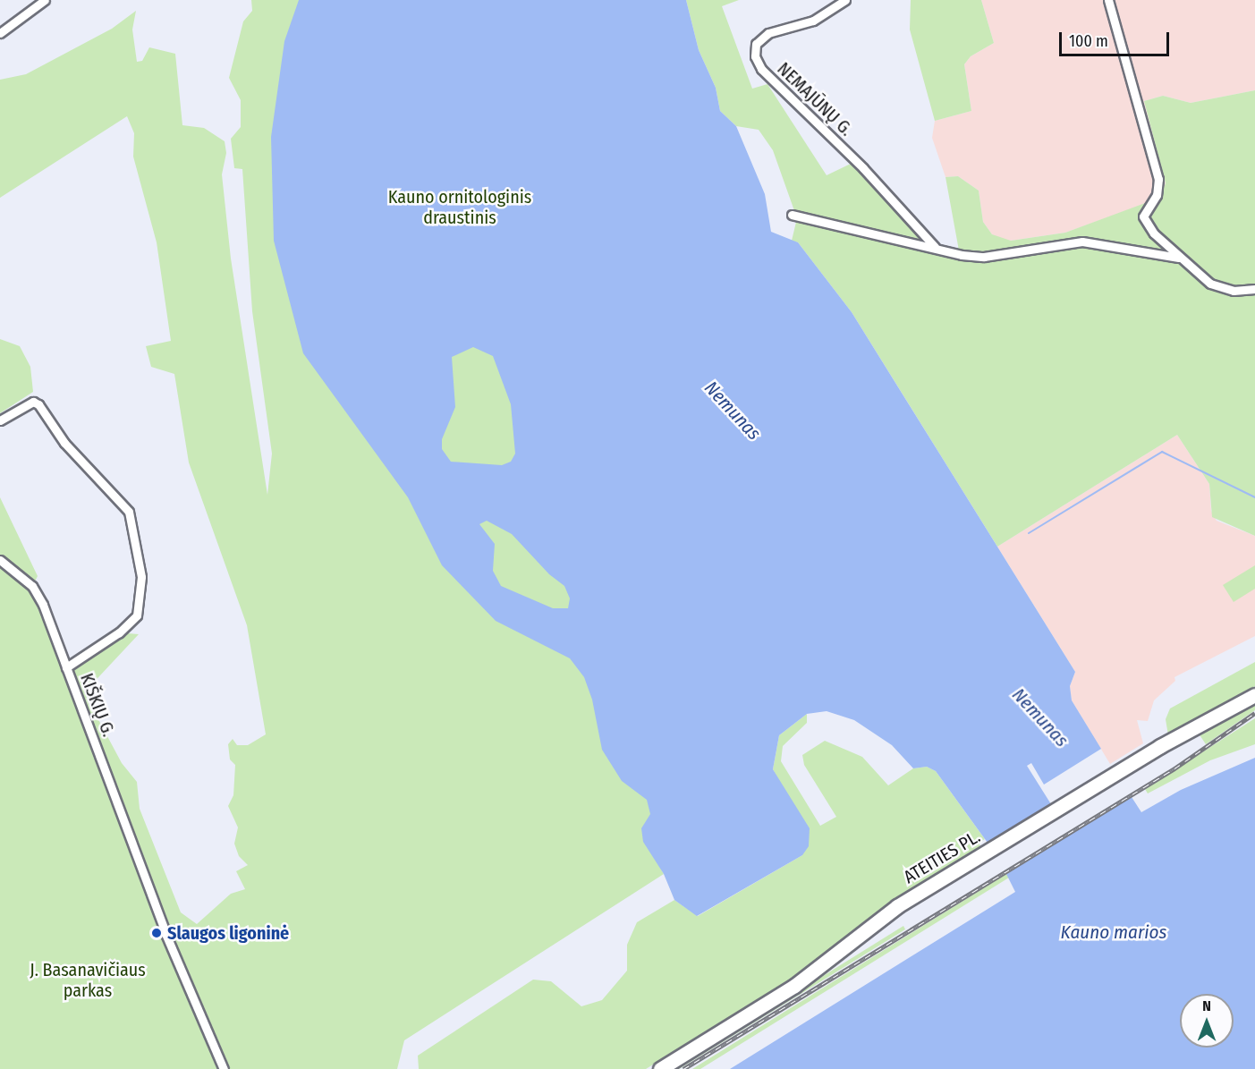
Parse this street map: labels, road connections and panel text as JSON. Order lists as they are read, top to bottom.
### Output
{
  "streets": {
    "main road": ["ATEITIES PL."],
    "street": ["NEMAJŪNŲ G.", "KIŠKIŲ G."]
  },
  "water": ["Nemunas", "Kauno marios"],
  "parks": ["Kauno ornitologinis draustinis", "J. Basanavičiaus parkas"],
  "places": ["Slaugos ligoninė"],
  "scale_bar": "100 m",
  "north": "top"
}
